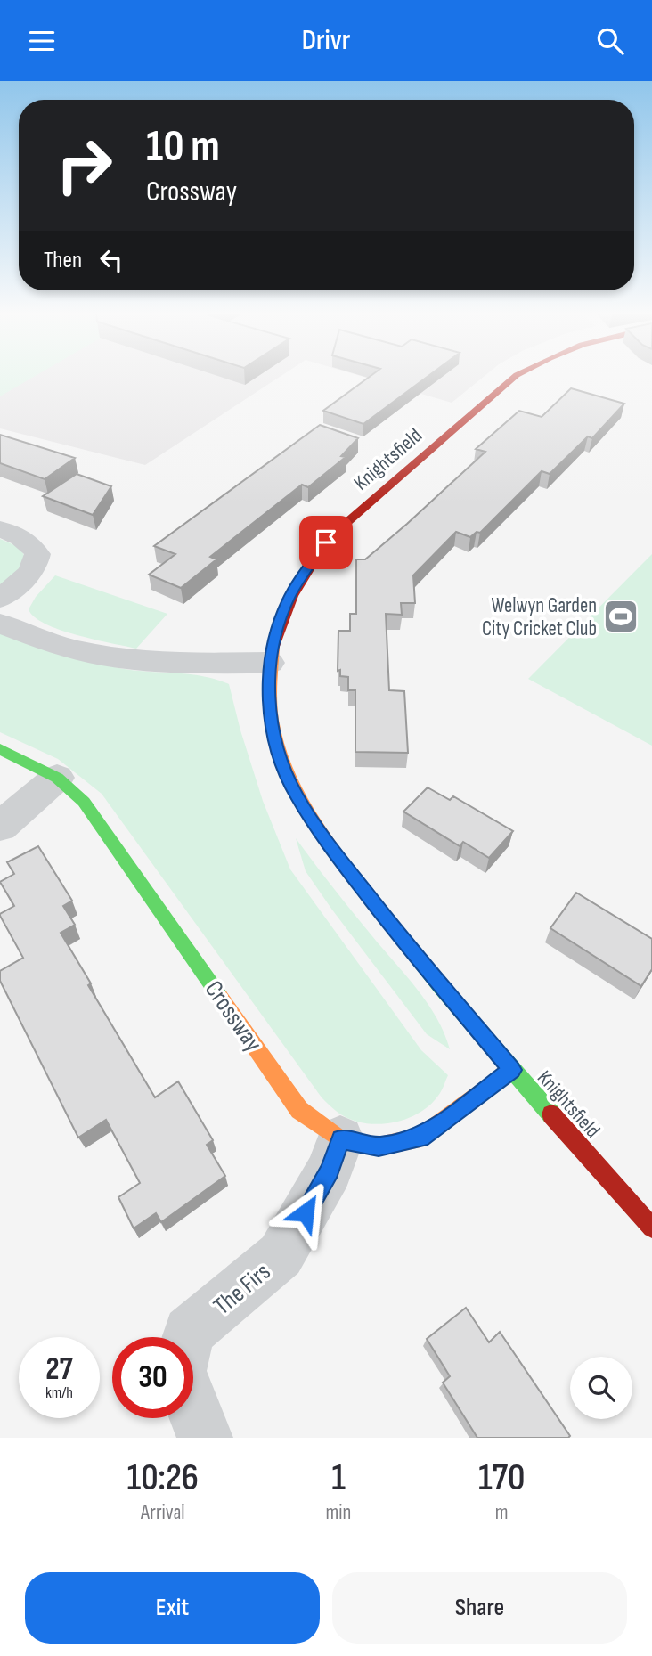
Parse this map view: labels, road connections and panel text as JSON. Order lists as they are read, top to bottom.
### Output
{
  "streets": {
    "street": ["Knightsfield", "Crossway", "The Firs"]
  },
  "crossings": [
    ["Knightsfield", "Crossway"],
    ["Crossway", "The Firs"]
  ],
  "places": {
    "sports": ["Welwyn Garden City Cricket Club"]
  },
  "page": {
    "header": "Drivr",
    "turn": ["10 m", "Crossway"],
    "then": "Then",
    "speed": "27 km/h",
    "limit": "30",
    "eta": [
      "10:26",
      "Arrival",
      "1",
      "min",
      "170",
      "m"
    ],
    "buttons": ["Exit", "Share"]
  }
}
